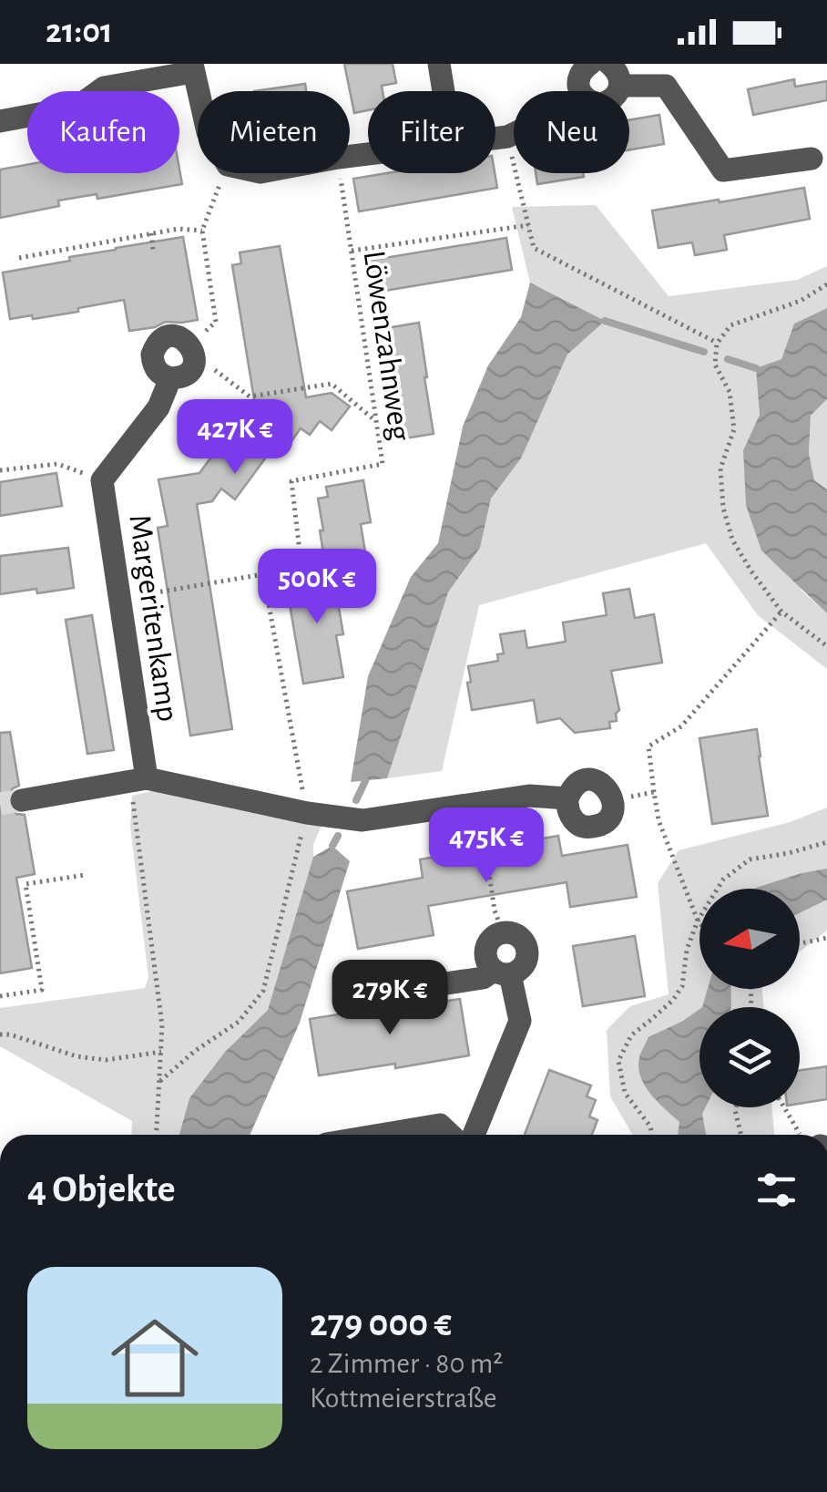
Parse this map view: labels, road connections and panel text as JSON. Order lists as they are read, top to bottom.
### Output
{
  "streets": {
    "street": ["Margeritenkamp"],
    "path": ["Löwenzahnweg"]
  },
  "north": "left",
  "page": {
    "status": "21:01",
    "chip": [
      "Kaufen",
      "Mieten",
      "Filter",
      "Neu"
    ],
    "price": [
      "427K €",
      "500K €",
      "475K €",
      "279K €"
    ],
    "heading": "4 Objekte",
    "list": [
      {
        "name": "279 000 €",
        "note": "2 Zimmer · 80 m² · Kottmeierstraße"
      }
    ]
  }
}
